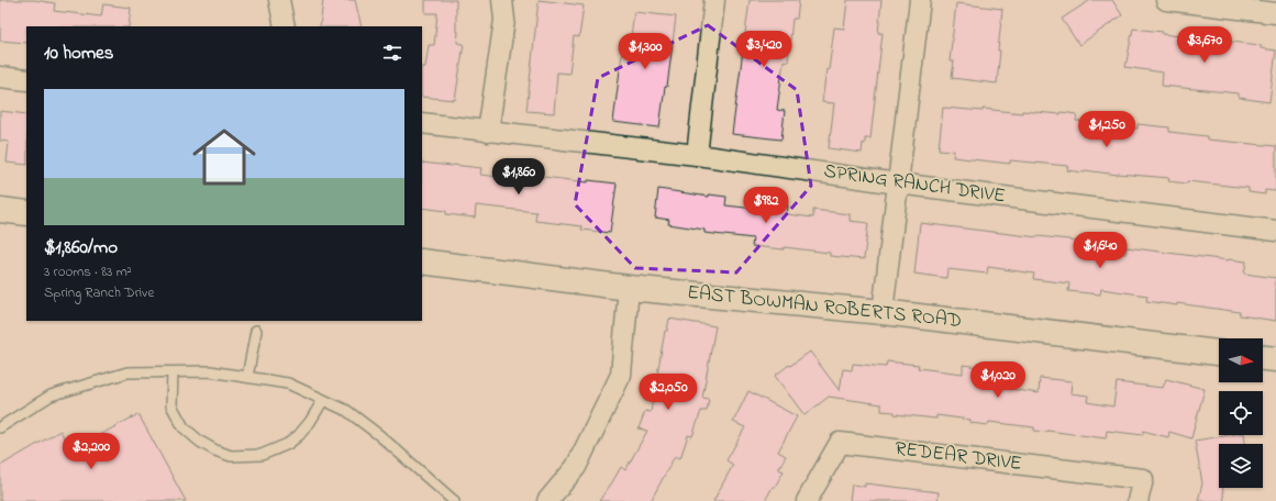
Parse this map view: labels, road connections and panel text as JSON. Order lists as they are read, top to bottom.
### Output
{
  "streets": {
    "street": ["SPRING RANCH DRIVE", "EAST BOWMAN ROBERTS ROAD", "REDEAR DRIVE"]
  },
  "north": "right",
  "page": {
    "price": [
      "$3,670",
      "$3,420",
      "$1,300",
      "$1,250",
      "$1,860",
      "$982",
      "$1,640",
      "$1,020",
      "$2,050",
      "$2,200"
    ],
    "heading": "10 homes",
    "list": [
      {
        "name": "$1,860/mo",
        "note": "3 rooms · 83 m² · Spring Ranch Drive"
      }
    ]
  }
}
